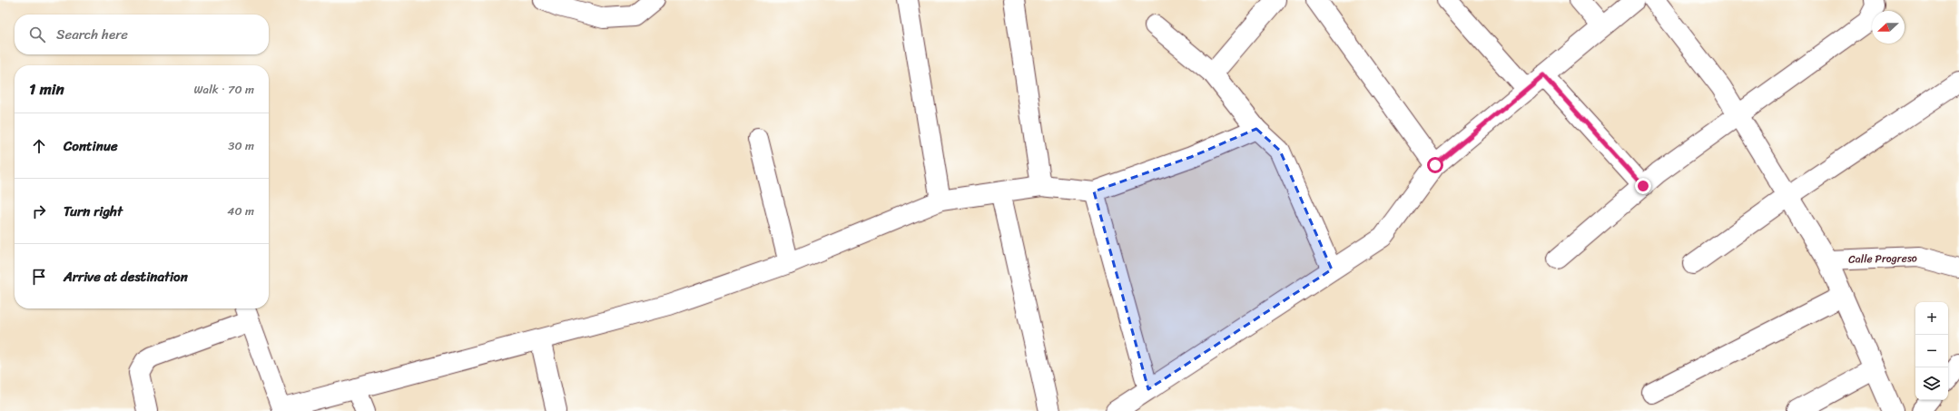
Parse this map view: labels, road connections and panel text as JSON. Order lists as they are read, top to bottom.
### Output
{
  "streets": {
    "street": ["Calle Progreso"]
  },
  "north": "left",
  "page": {
    "search": "Search here",
    "heading": ["1 min", "Walk · 70 m"],
    "list": [
      ["Continue", "30 m"],
      ["Turn right", "40 m"],
      "Arrive at destination"
    ],
    "map_buttons": ["+", "−"]
  }
}
